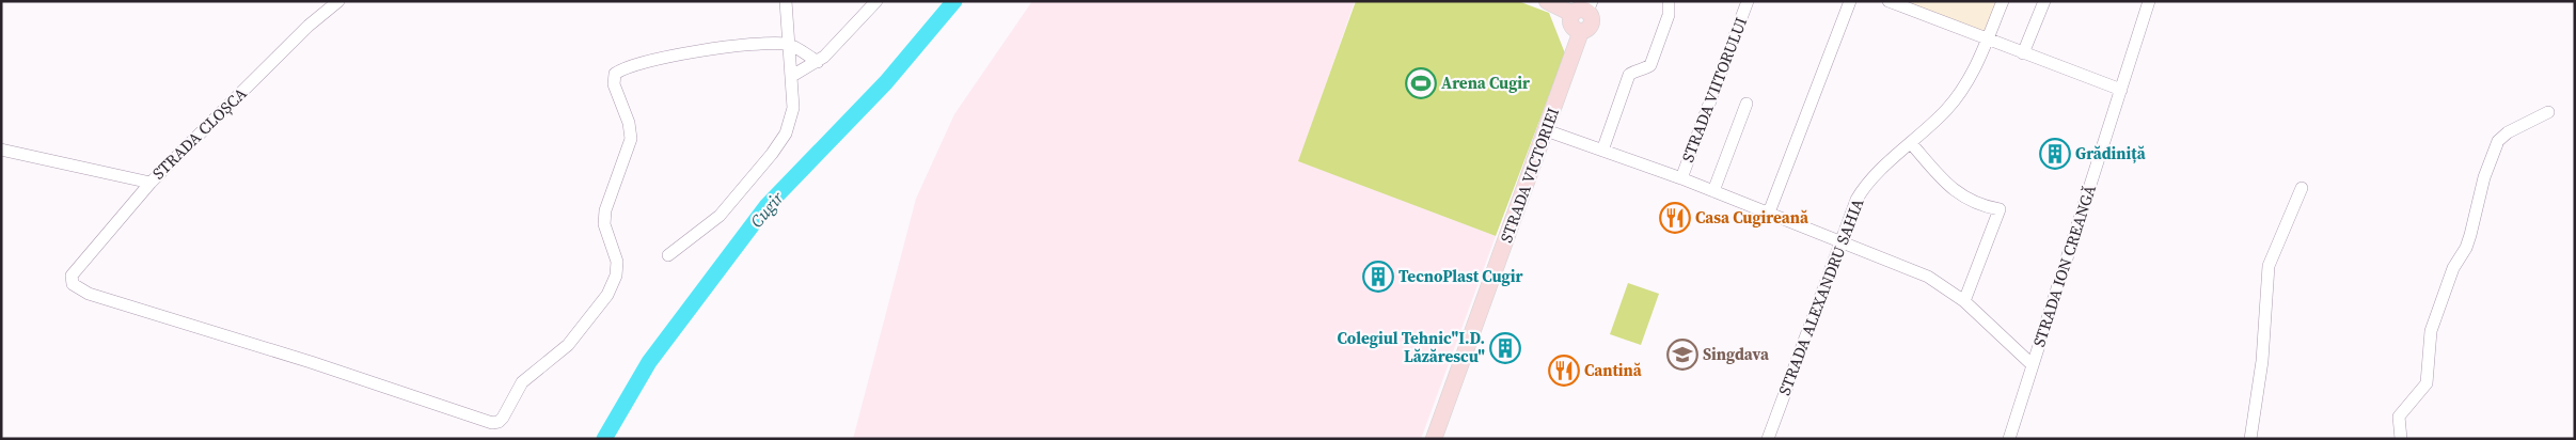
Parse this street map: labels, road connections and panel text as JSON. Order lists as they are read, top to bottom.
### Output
{
  "streets": {
    "main road": ["STRADA VICTORIEI"],
    "street": [
      "STRADA VIITORULUI",
      "STRADA CLOȘCA",
      "STRADA ION CREANGĂ",
      "STRADA ALEXANDRU SAHIA"
    ]
  },
  "water": ["Cugir"],
  "places": {
    "sports": ["Arena Cugir"],
    "building": ["Grădiniță", "TecnoPlast Cugir", "Colegiul Tehnic\"I.D. Lăzărescu\""],
    "restaurant": ["Casa Cugireană", "Cantină"],
    "school or university": ["Singdava"]
  }
}
